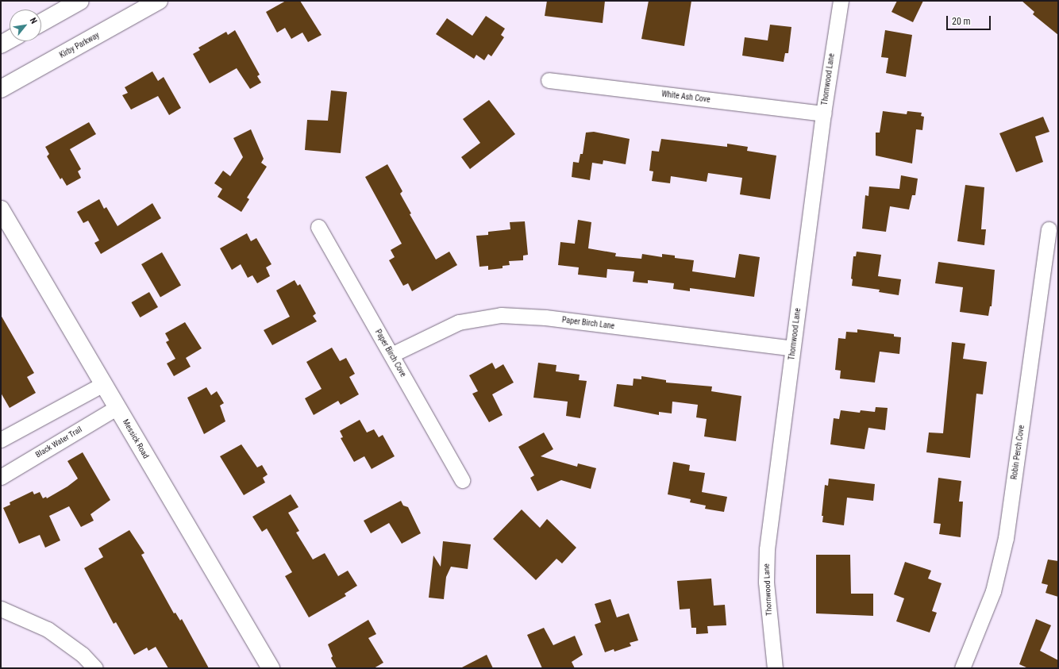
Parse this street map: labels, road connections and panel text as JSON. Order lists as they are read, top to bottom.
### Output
{
  "streets": {
    "street": [
      "Kirby Parkway",
      "Thornwood Lane",
      "White Ash Cove",
      "Paper Birch Lane",
      "Paper Birch Cove",
      "Messick Road",
      "Black Water Trail",
      "Robin Perch Cove"
    ]
  },
  "crossings": [
    ["Thornwood Lane", "White Ash Cove"],
    ["Thornwood Lane", "Paper Birch Lane"],
    ["Paper Birch Lane", "Paper Birch Cove"],
    ["Messick Road", "Black Water Trail"]
  ],
  "scale_bar": "20 m",
  "north": "top right"
}
